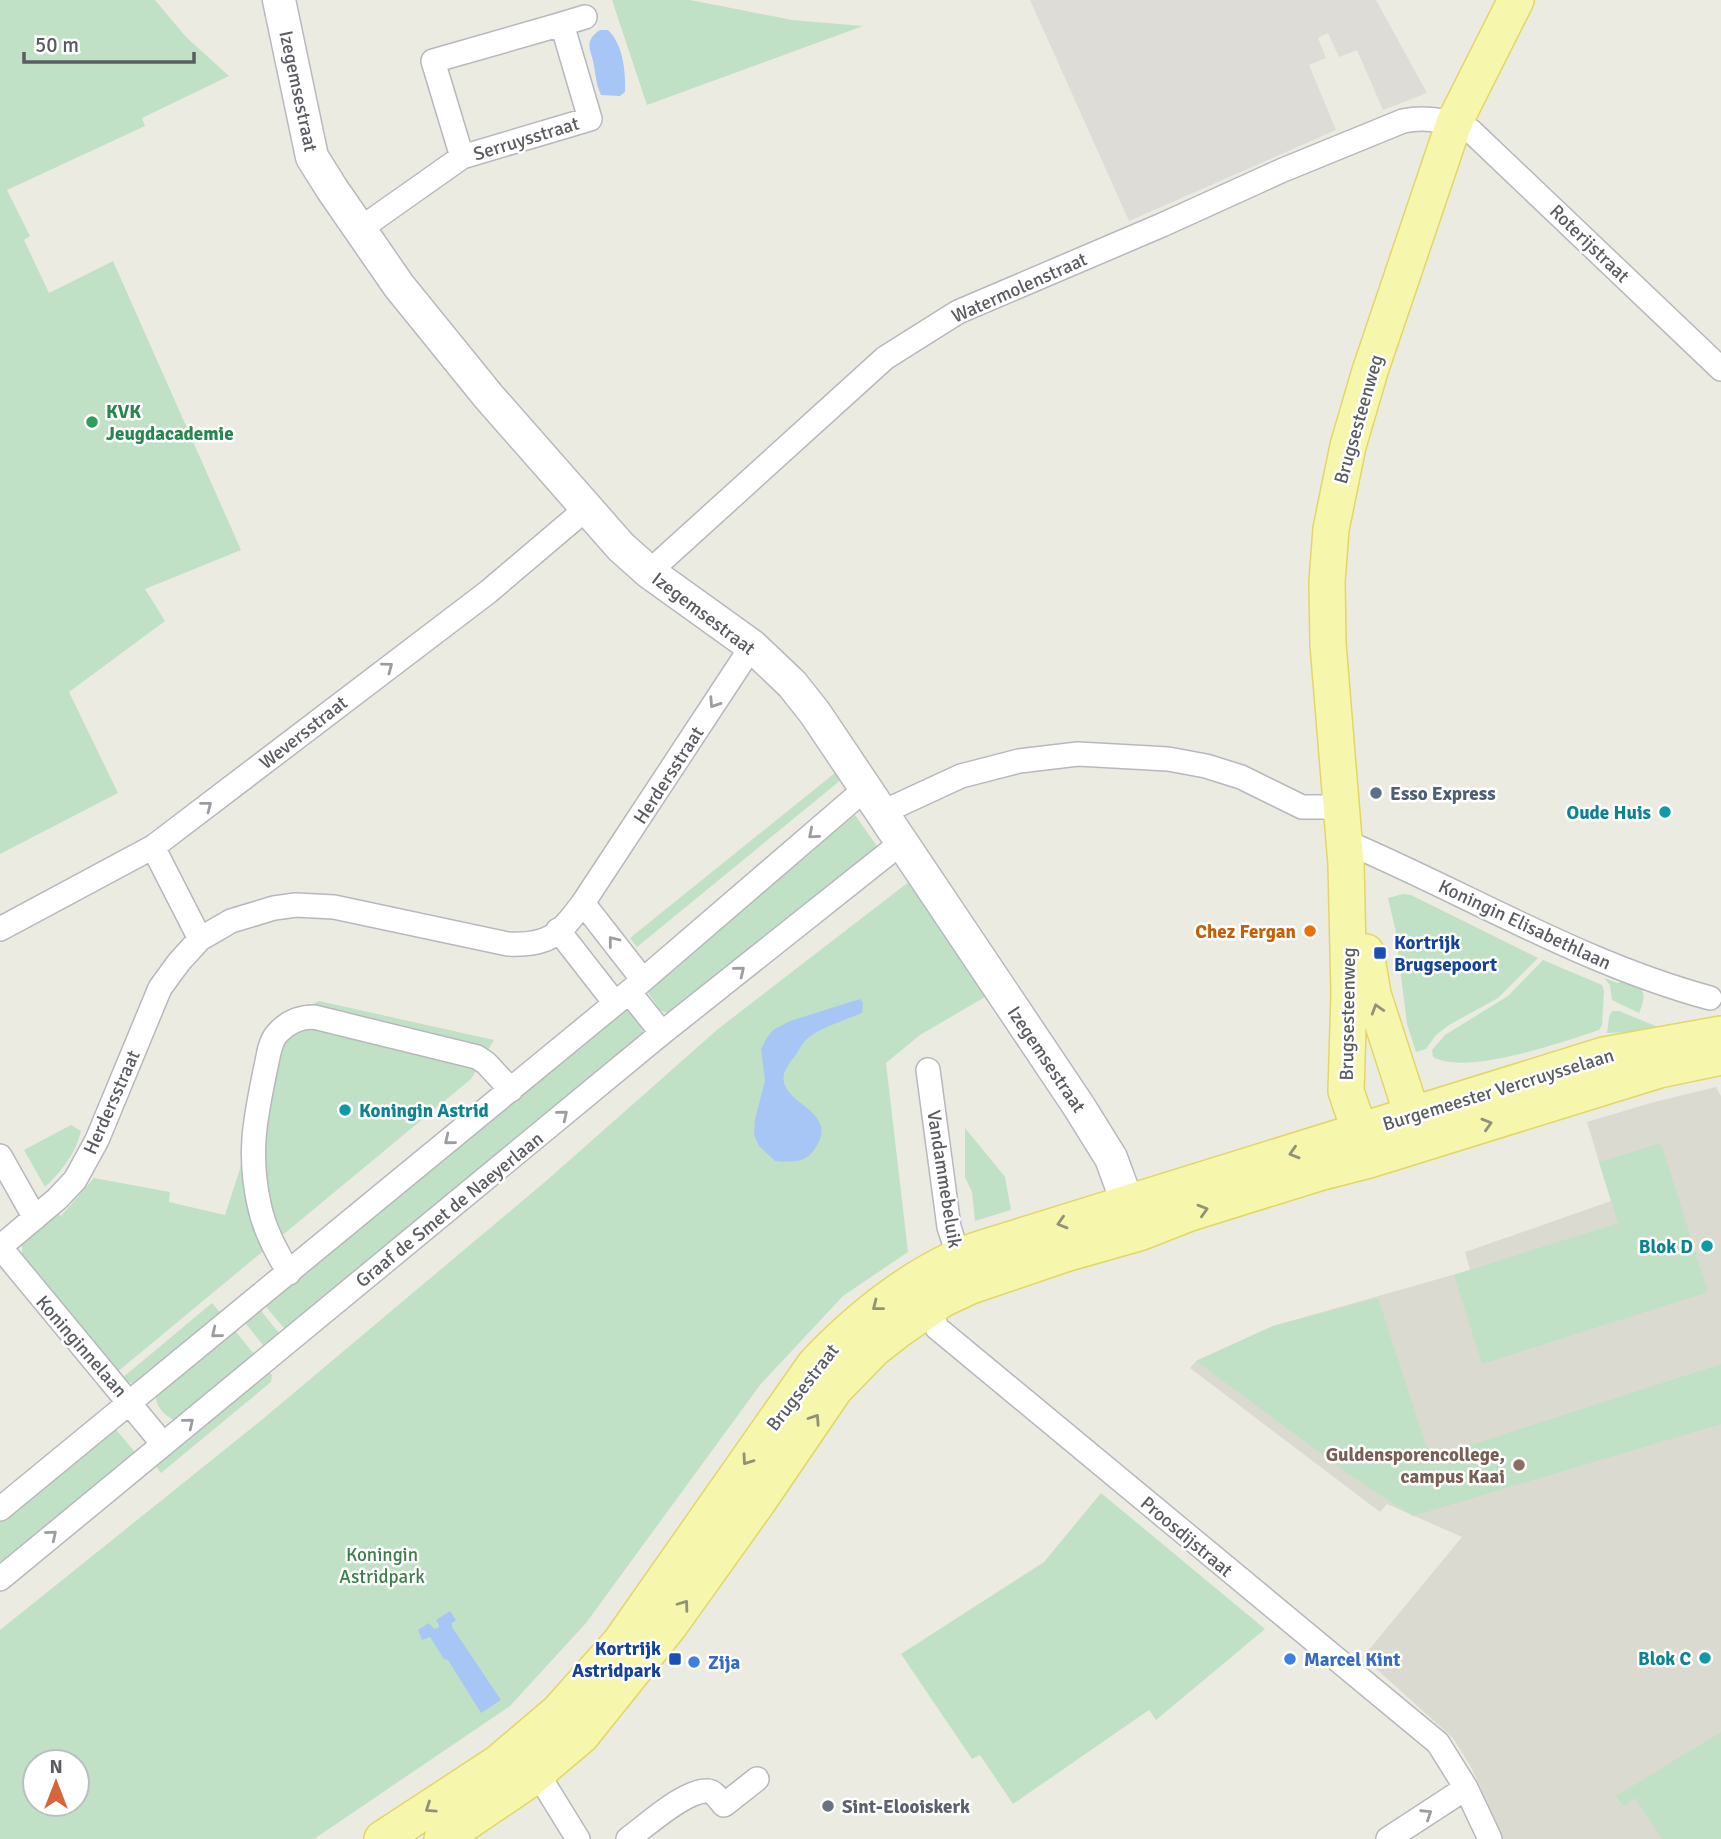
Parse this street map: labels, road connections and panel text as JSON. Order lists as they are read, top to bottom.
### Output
{
  "streets": {
    "main road": ["Brugsesteenweg", "Burgemeester Vercruysselaan", "Brugsestraat"],
    "street": [
      "Izegemsestraat",
      "Serruysstraat",
      "Roterijstraat",
      "Watermolenstraat",
      "Weversstraat",
      "Herdersstraat",
      "Koningin Elisabethlaan",
      "Vandammebeluik",
      "Graaf de Smet de Naeyerlaan",
      "Koninginnelaan",
      "Proosdijstraat"
    ]
  },
  "crossings": [
    ["Izegemsestraat", "Serruysstraat"],
    ["Izegemsestraat", "Watermolenstraat"],
    ["Izegemsestraat", "Weversstraat"],
    ["Izegemsestraat", "Herdersstraat"],
    ["Izegemsestraat", "Graaf de Smet de Naeyerlaan"],
    ["Izegemsestraat", "Brugsestraat"],
    ["Roterijstraat", "Watermolenstraat"],
    ["Roterijstraat", "Brugsesteenweg"],
    ["Watermolenstraat", "Brugsesteenweg"],
    ["Brugsesteenweg", "Koningin Elisabethlaan"],
    ["Brugsesteenweg", "Burgemeester Vercruysselaan"],
    ["Brugsesteenweg", "Brugsestraat"],
    ["Herdersstraat", "Koninginnelaan"],
    ["Burgemeester Vercruysselaan", "Brugsestraat"],
    ["Vandammebeluik", "Brugsestraat"],
    ["Graaf de Smet de Naeyerlaan", "Koninginnelaan"],
    ["Brugsestraat", "Proosdijstraat"]
  ],
  "one_way": ["Weversstraat"],
  "parks": ["Koningin Astridpark"],
  "places": {
    "other": [
      "KVK Jeugdacademie",
      "Esso Express",
      "Oude Huis",
      "Chez Fergan",
      "Koningin Astrid",
      "Blok D",
      "Guldensporencollege, campus Kaai",
      "Blok C",
      "Marcel Kint",
      "Zija",
      "Sint-Elooiskerk"
    ],
    "transit": ["Kortrijk Brugsepoort", "Kortrijk Astridpark"]
  },
  "scale_bar": "50 m",
  "north": "top"
}
